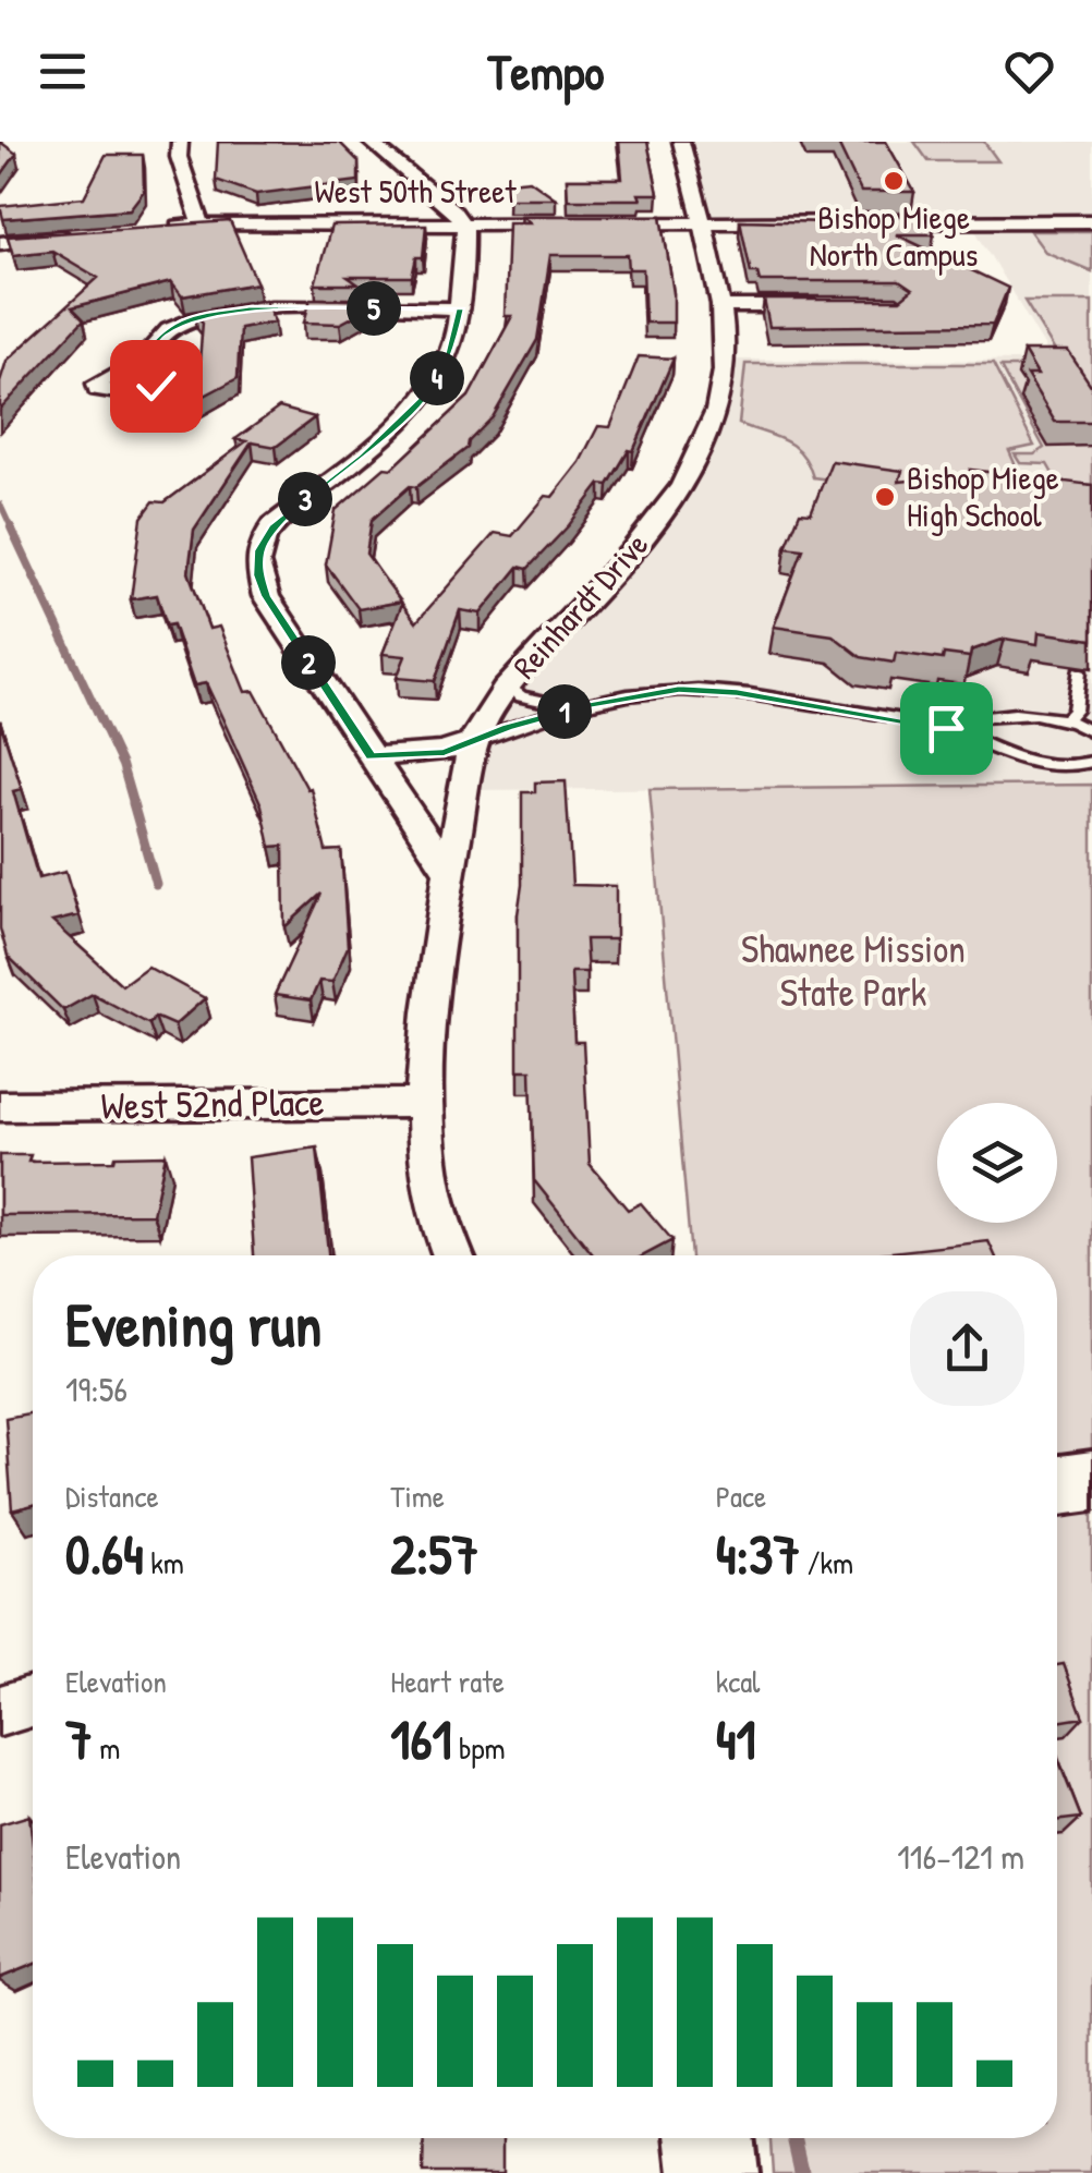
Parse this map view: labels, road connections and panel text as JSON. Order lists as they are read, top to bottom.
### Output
{
  "streets": {
    "street": ["West 50th Street", "Reinhardt Drive", "West 52nd Place"]
  },
  "crossings": [
    ["West 50th Street", "Reinhardt Drive"],
    ["Reinhardt Drive", "West 52nd Place"]
  ],
  "parks": ["Shawnee Mission State Park"],
  "places": ["Bishop Miege North Campus", "Bishop Miege High School"],
  "page": {
    "header": "Tempo",
    "pins": [
      "5",
      "4",
      "3",
      "2",
      "1"
    ],
    "heading": ["Evening run", "19:56"],
    "stats": [
      ["Distance", "0.64 km"],
      ["Time", "2:57"],
      ["Pace", "4:37 /km"],
      ["Elevation", "7 m"],
      ["Heart rate", "161 bpm"],
      ["kcal", "41"]
    ],
    "chart": ["Elevation", "116–121 m"]
  }
}
